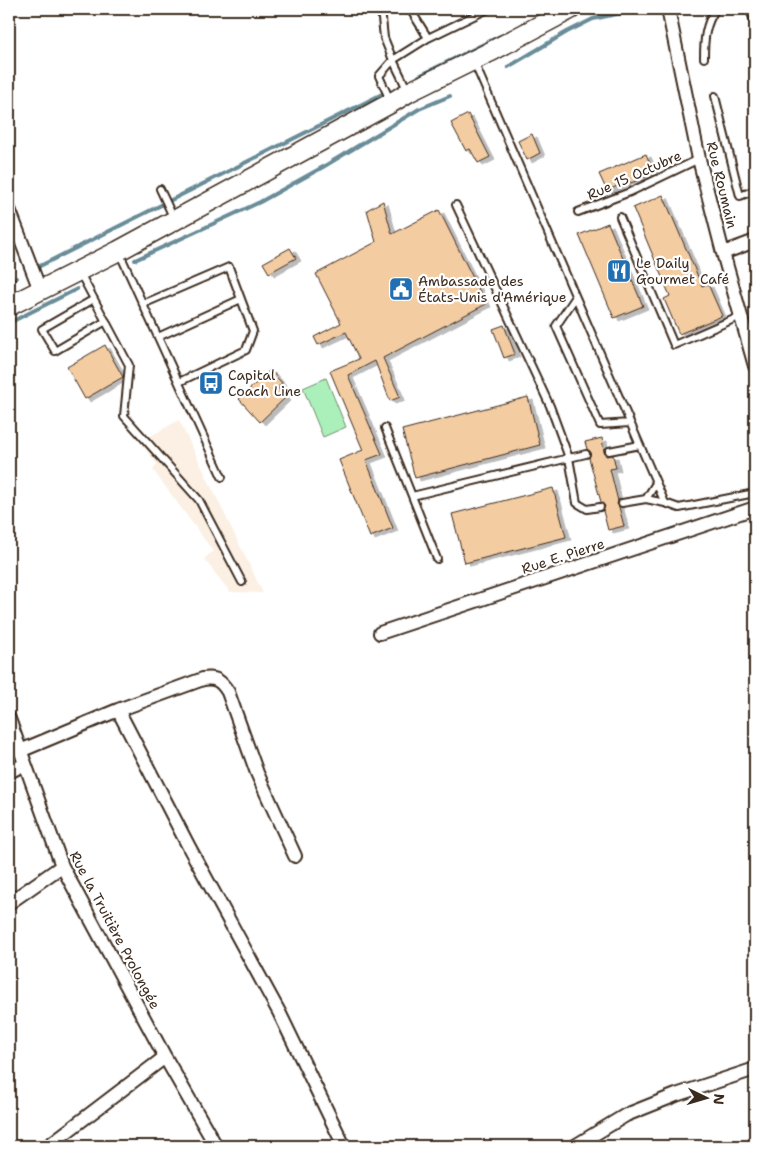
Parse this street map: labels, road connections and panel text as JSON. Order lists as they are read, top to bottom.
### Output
{
  "streets": {
    "street": ["Rue Roumain", "Rue E. Pierre", "Rue la Truitière Prolongée"],
    "lane": ["Rue 15 Octubre"]
  },
  "crossings": [
    ["Rue 15 Octubre", "Rue Roumain"]
  ],
  "places": {
    "restaurant": ["Le Daily Gourmet Café"],
    "public building": ["Ambassade des États-Unis d'Amérique"],
    "bus stop": ["Capital Coach Line"]
  },
  "north": "right"
}
